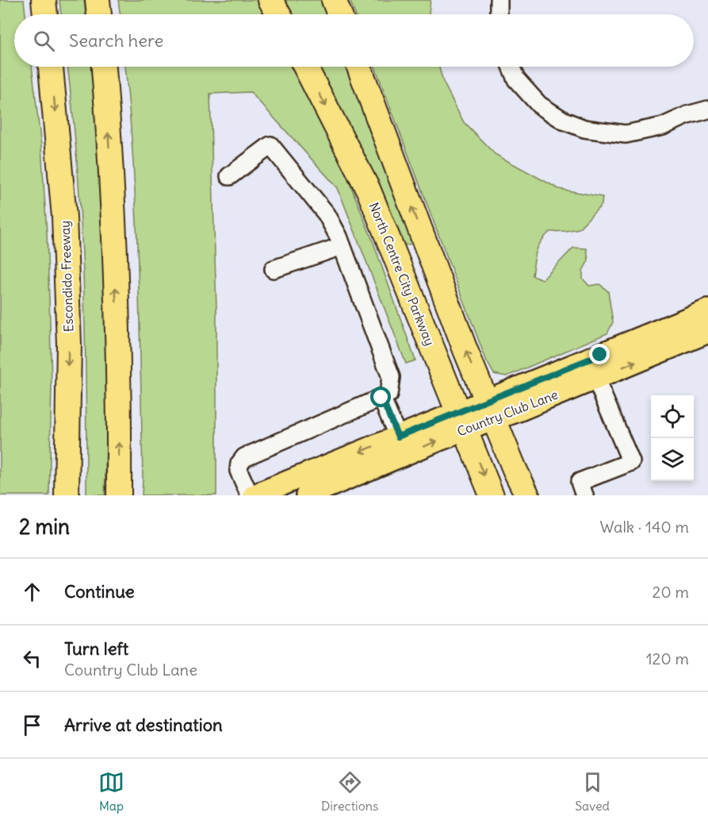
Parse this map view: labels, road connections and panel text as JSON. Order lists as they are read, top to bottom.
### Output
{
  "streets": {
    "highway": ["North Centre City Parkway", "Escondido Freeway"],
    "main road": ["Country Club Lane"]
  },
  "crossings": [
    ["North Centre City Parkway", "Country Club Lane"]
  ],
  "page": {
    "search": "Search here",
    "heading": ["2 min", "Walk · 140 m"],
    "list": [
      ["Continue", "20 m"],
      ["Turn left", "Country Club Lane", "120 m"],
      "Arrive at destination"
    ],
    "nav": ["Map", "Directions", "Saved"]
  }
}
